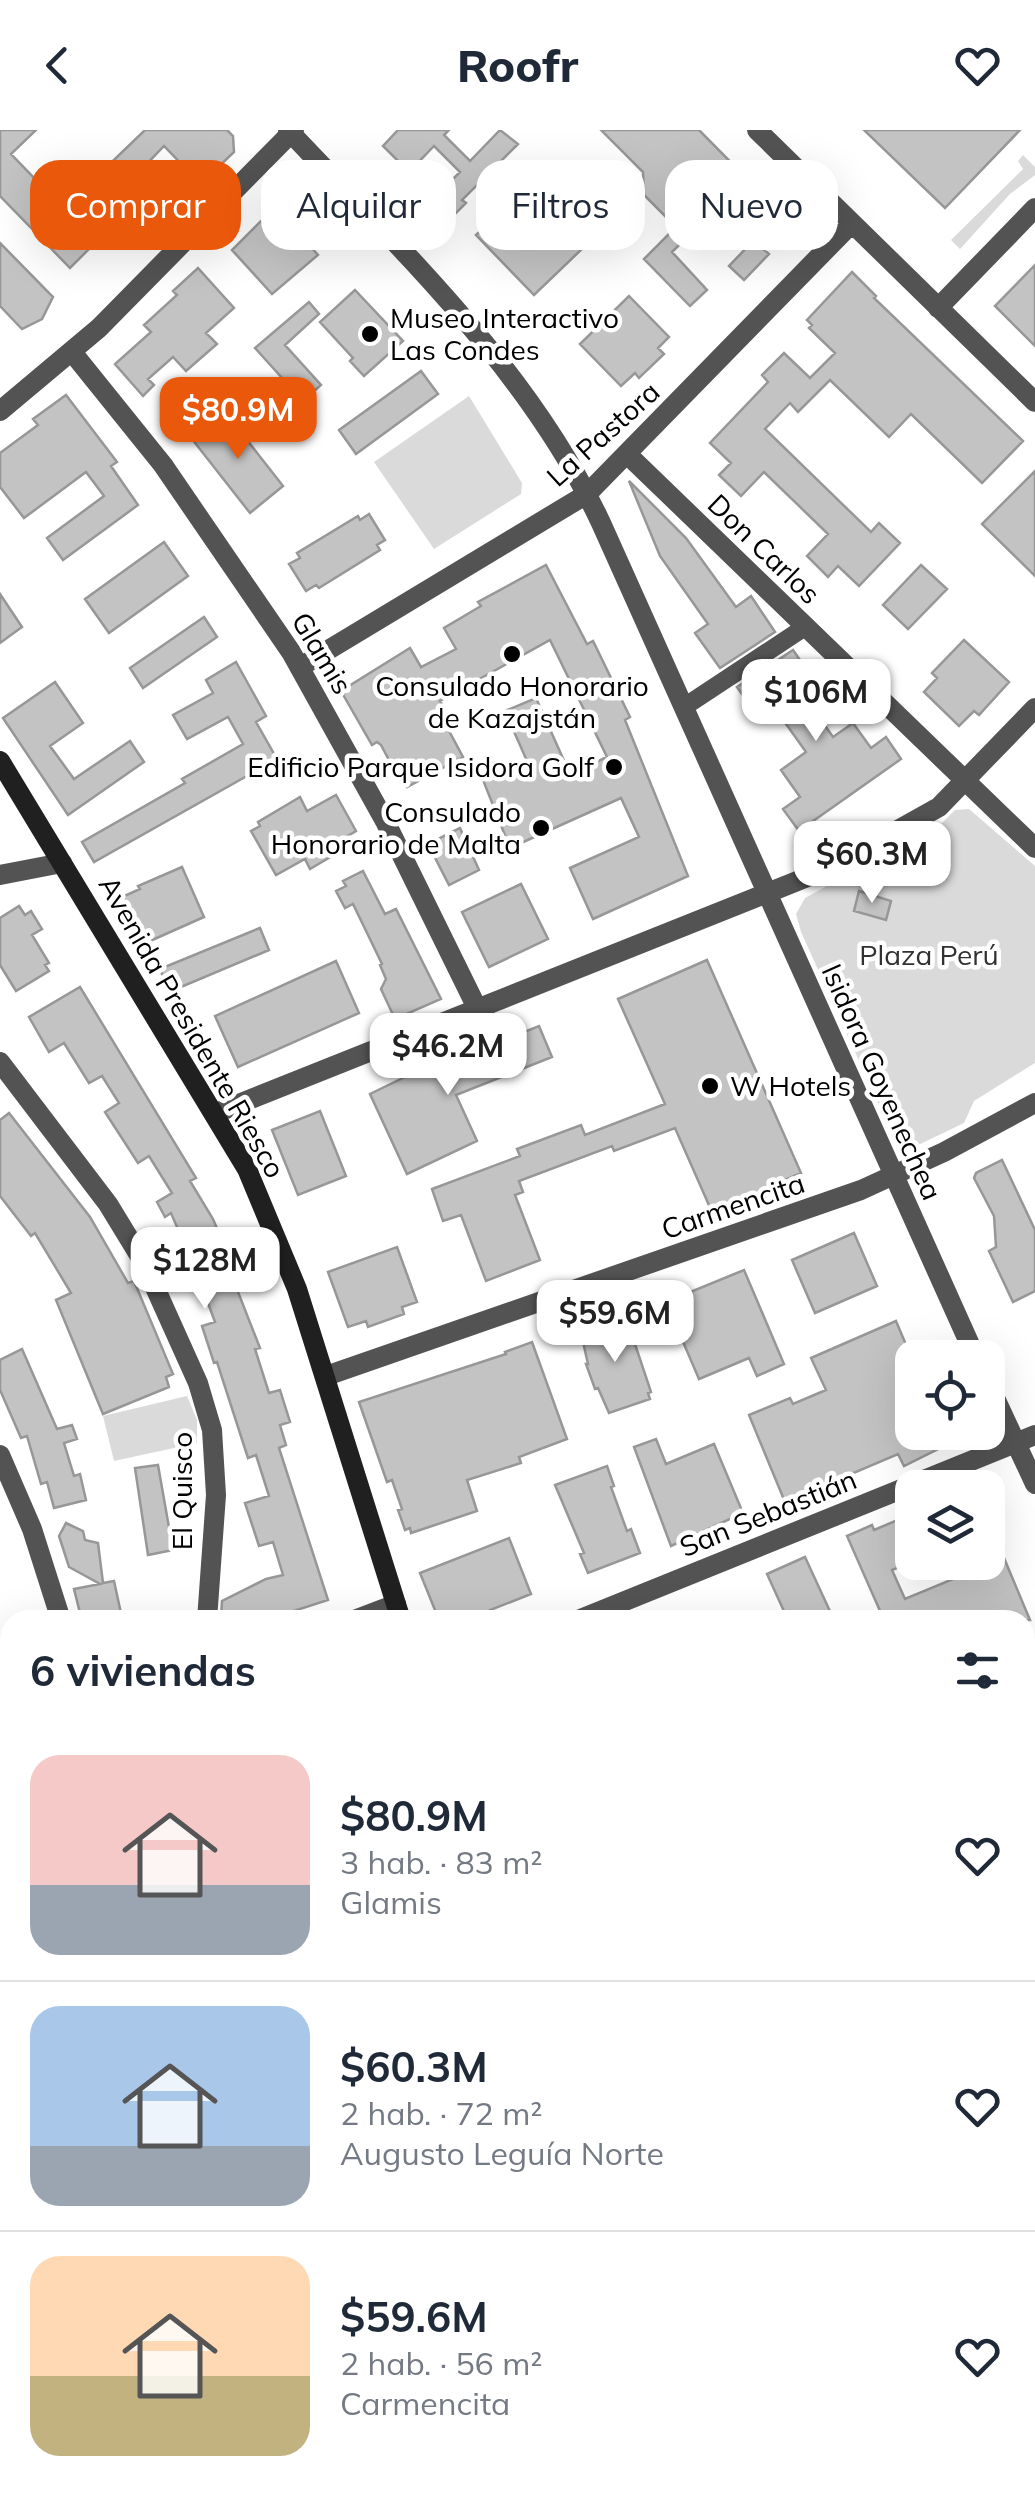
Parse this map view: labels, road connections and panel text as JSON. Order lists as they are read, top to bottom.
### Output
{
  "streets": {
    "main road": ["Avenida Presidente Riesco"],
    "street": [
      "La Pastora",
      "Don Carlos",
      "Glamis",
      "Isidora Goyenechea",
      "Carmencita",
      "El Quisco",
      "San Sebastián"
    ]
  },
  "crossings": [
    ["La Pastora", "Don Carlos"],
    ["La Pastora", "Glamis"],
    ["La Pastora", "Isidora Goyenechea"],
    ["Avenida Presidente Riesco", "Carmencita"],
    ["Isidora Goyenechea", "Carmencita"]
  ],
  "parks": ["Plaza Perú"],
  "places": [
    "Museo Interactivo Las Condes",
    "Consulado Honorario de Kazajstán",
    "Edificio Parque Isidora Golf",
    "Consulado Honorario de Malta",
    "W Hotels"
  ],
  "page": {
    "header": "Roofr",
    "chip": [
      "Comprar",
      "Alquilar",
      "Filtros",
      "Nuevo"
    ],
    "price": [
      "$80.9M",
      "$106M",
      "$60.3M",
      "$46.2M",
      "$128M",
      "$59.6M"
    ],
    "heading": "6 viviendas",
    "list": [
      {
        "name": "$80.9M",
        "note": "3 hab. · 83 m² · Glamis"
      },
      {
        "name": "$60.3M",
        "note": "2 hab. · 72 m² · Augusto Leguía Norte"
      },
      {
        "name": "$59.6M",
        "note": "2 hab. · 56 m² · Carmencita"
      }
    ]
  }
}
